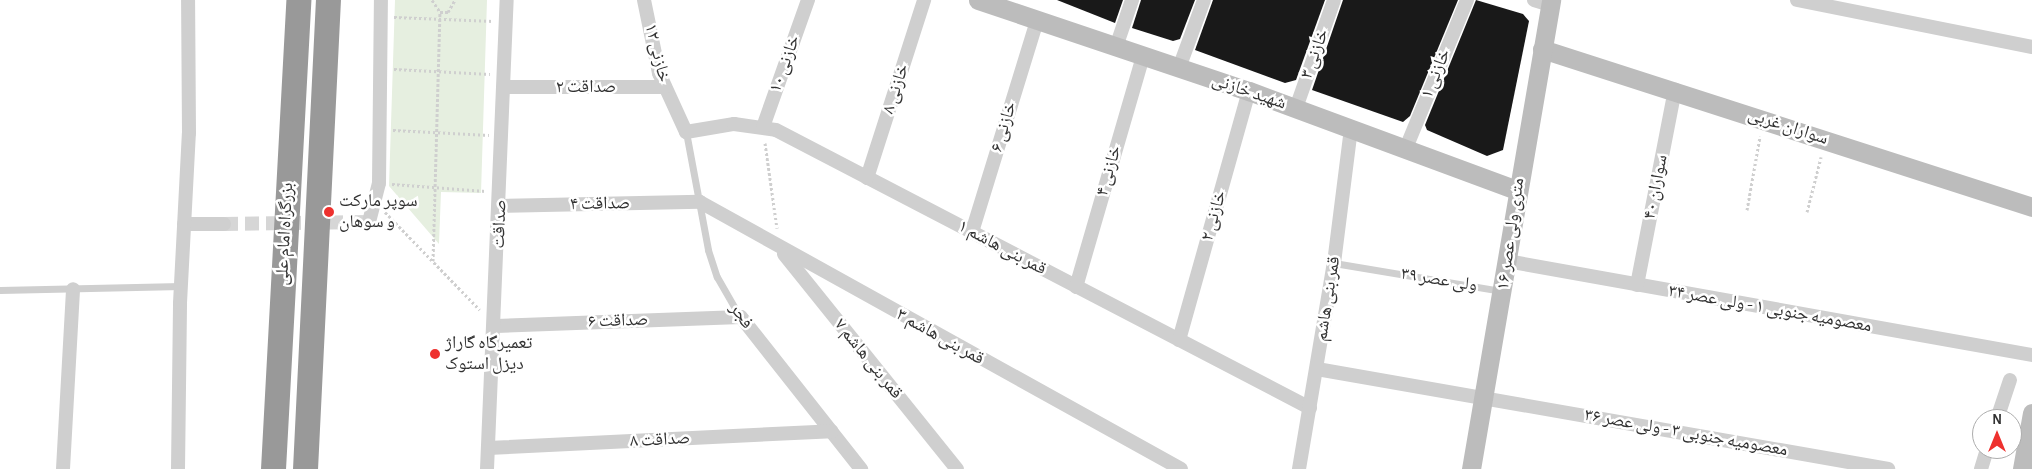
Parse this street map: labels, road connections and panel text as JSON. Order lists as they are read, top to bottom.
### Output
{
  "streets": {
    "highway": ["بزرگراه امام علی"],
    "street": [
      "خازنی ۱۲",
      "خازنی ۳",
      "خازنی ۱۰",
      "خازنی ۱",
      "صداقت ۲",
      "خازنی ۸",
      "شهید خازنی",
      "خازنی ۶",
      "سواران غربی",
      "خازنی ۴",
      "سواران ۴۰",
      "صداقت ۴",
      "خازنی ۲",
      "صداقت",
      "۱۶ متری ولی عصر",
      "قمر بنی هاشم ۱",
      "قمر بنی هاشم",
      "معصومیه جنوبی ۱ - ولی عصر ۳۴",
      "فجر",
      "صداقت ۶",
      "قمر بنی هاشم ۳",
      "قمر بنی هاشم ۷",
      "معصومیه جنوبی ۳ - ولی عصر ۳۶",
      "صداقت ۸"
    ],
    "lane": ["ولی عصر ۳۹"]
  },
  "crossings": [
    ["خازنی ۱۲", "صداقت ۲"],
    ["خازنی ۱۲", "قمر بنی هاشم ۱"],
    ["خازنی ۱۲", "فجر"],
    ["خازنی ۳", "شهید خازنی"],
    ["خازنی ۱۰", "قمر بنی هاشم ۱"],
    ["خازنی ۱", "شهید خازنی"],
    ["صداقت ۲", "صداقت"],
    ["خازنی ۸", "قمر بنی هاشم ۱"],
    ["شهید خازنی", "خازنی ۶"],
    ["شهید خازنی", "خازنی ۴"],
    ["شهید خازنی", "خازنی ۲"],
    ["شهید خازنی", "۱۶ متری ولی عصر"],
    ["شهید خازنی", "قمر بنی هاشم"],
    ["خازنی ۶", "قمر بنی هاشم ۱"],
    ["سواران غربی", "سواران ۴۰"],
    ["سواران غربی", "۱۶ متری ولی عصر"],
    ["خازنی ۴", "قمر بنی هاشم ۱"],
    ["سواران ۴۰", "معصومیه جنوبی ۱ - ولی عصر ۳۴"],
    ["صداقت ۴", "صداقت"],
    ["صداقت ۴", "فجر"],
    ["صداقت ۴", "قمر بنی هاشم ۳"],
    ["خازنی ۲", "قمر بنی هاشم ۱"],
    ["صداقت", "صداقت ۶"],
    ["صداقت", "صداقت ۸"],
    ["۱۶ متری ولی عصر", "ولی عصر ۳۹"],
    ["۱۶ متری ولی عصر", "معصومیه جنوبی ۱ - ولی عصر ۳۴"],
    ["۱۶ متری ولی عصر", "معصومیه جنوبی ۳ - ولی عصر ۳۶"],
    ["قمر بنی هاشم ۱", "قمر بنی هاشم"],
    ["قمر بنی هاشم ۱", "فجر"],
    ["ولی عصر ۳۹", "قمر بنی هاشم"],
    ["قمر بنی هاشم", "معصومیه جنوبی ۳ - ولی عصر ۳۶"],
    ["فجر", "صداقت ۶"],
    ["فجر", "قمر بنی هاشم ۳"],
    ["فجر", "صداقت ۸"],
    ["قمر بنی هاشم ۳", "قمر بنی هاشم ۷"]
  ],
  "places": ["سوپر مارکت و سوهان", "تعمیرگاه گاراژ دیزل استوک"],
  "north": "top"
}
